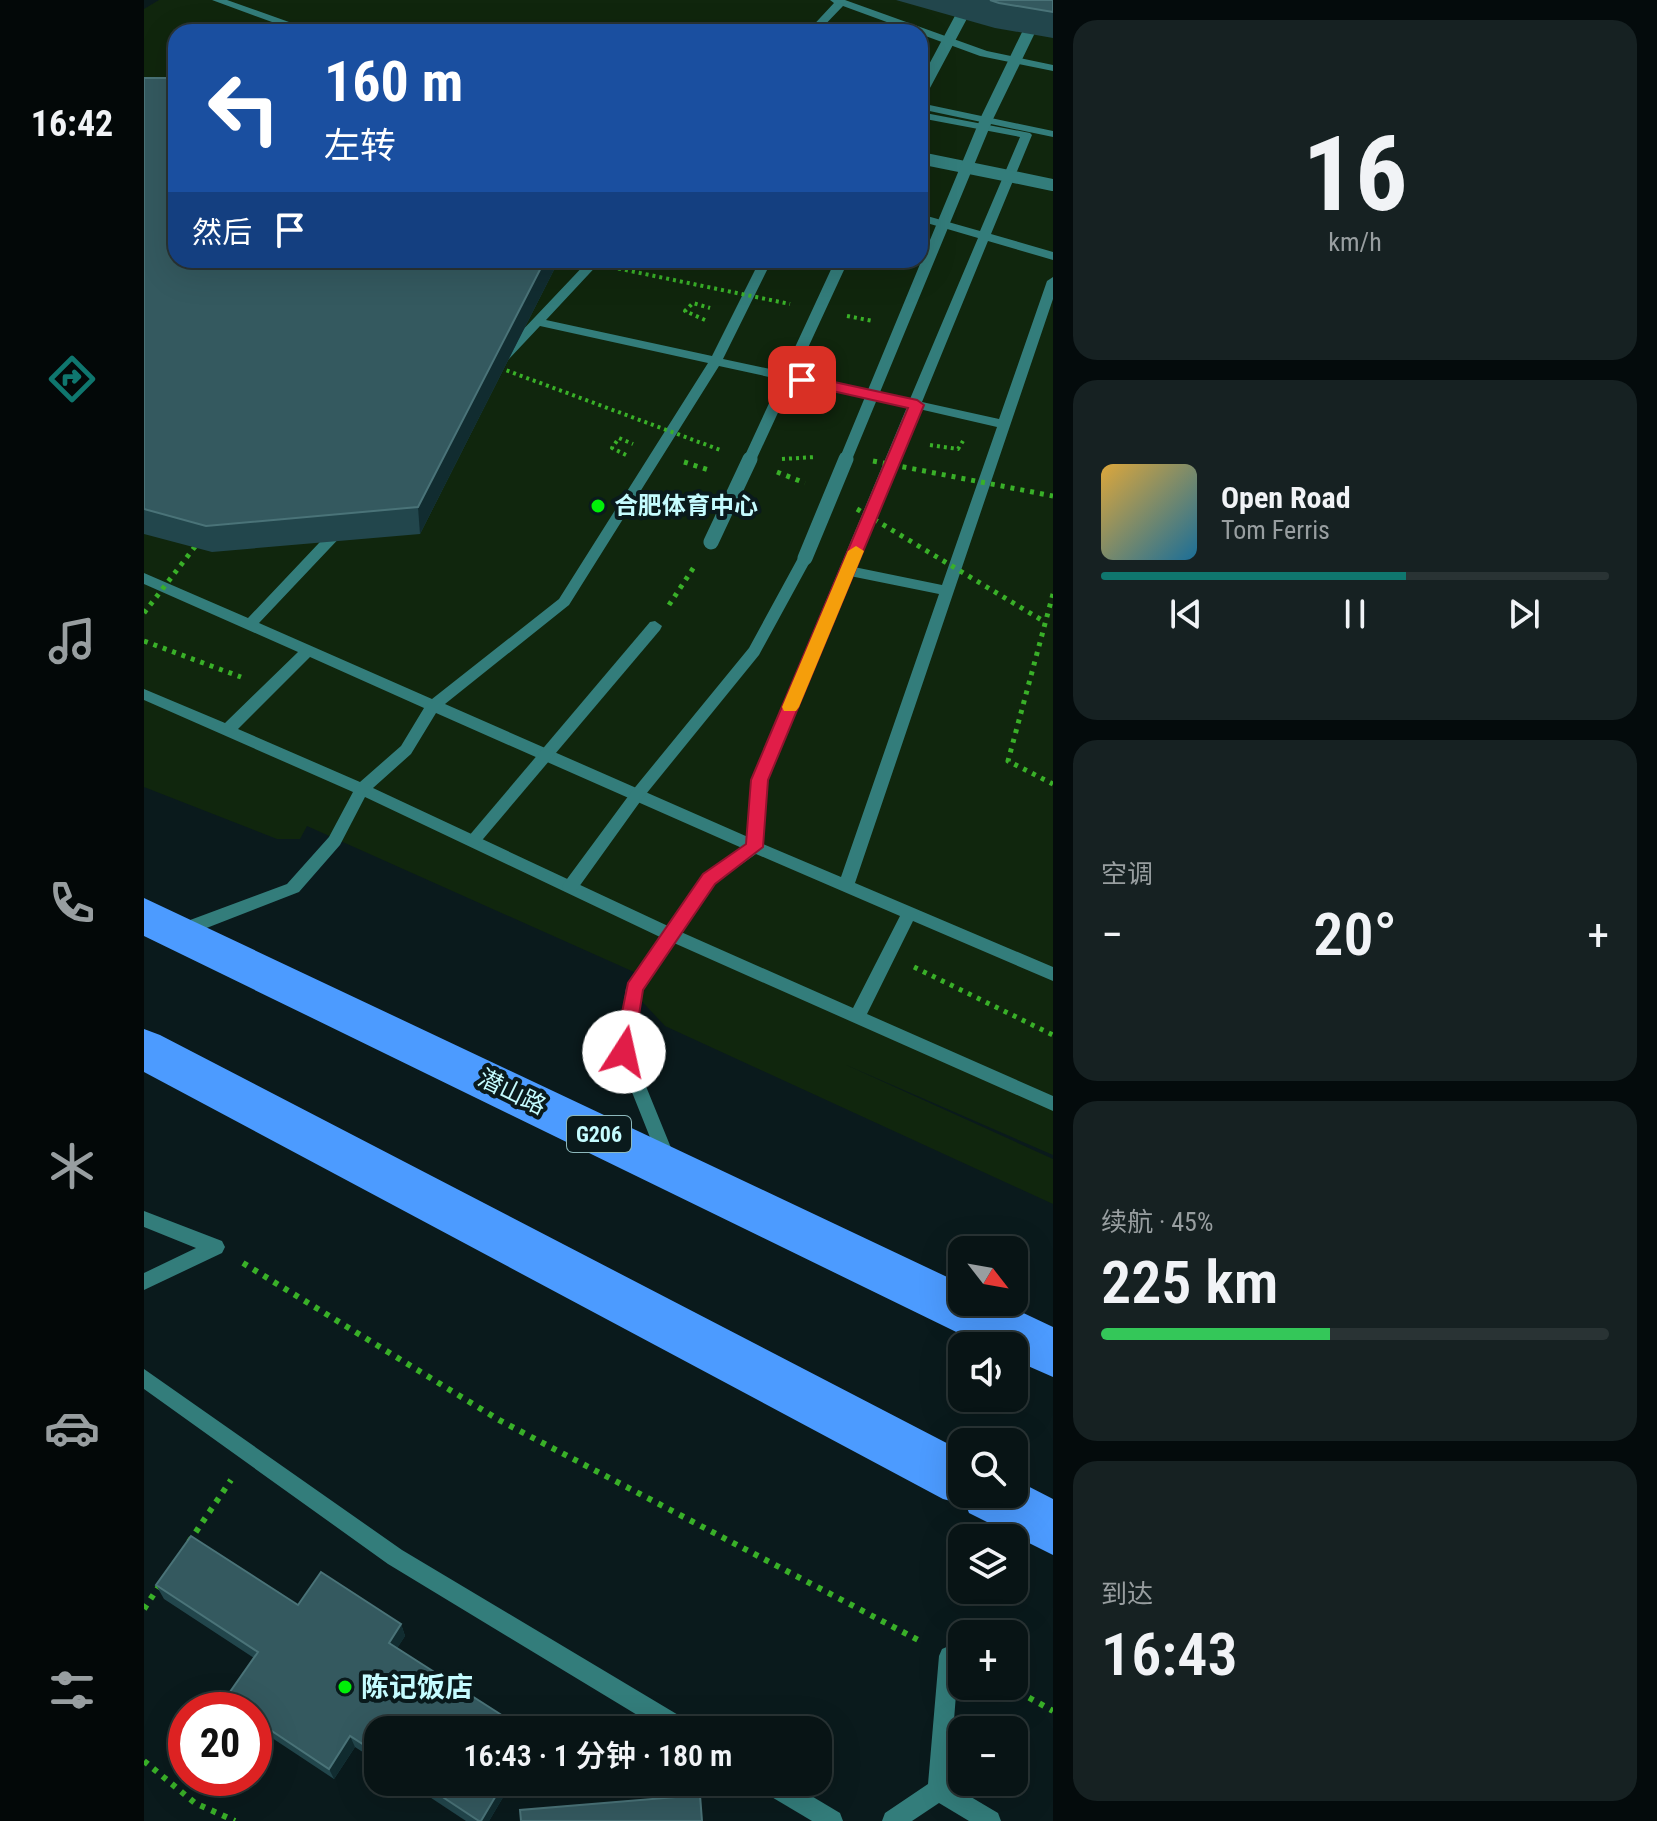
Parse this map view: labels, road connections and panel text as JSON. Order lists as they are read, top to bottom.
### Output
{
  "streets": {
    "main road": ["潜山路", "G206"]
  },
  "places": ["合肥体育中心", "陈记饭店"],
  "north": "bottom right",
  "page": {
    "tabs": "16:42",
    "tile": [
      ["16", "km/h"],
      "空调",
      ["续航 · 45%", "225 km"],
      ["到达", "16:43"]
    ],
    "turn": ["160 m", "左转"],
    "then": "然后",
    "song": ["Open Road", "Tom Ferris"],
    "heat": ["−", "20°", "+"],
    "map_buttons": ["+", "−"],
    "limit": "20",
    "trip": "16:43 · 1 分钟 · 180 m"
  }
}
